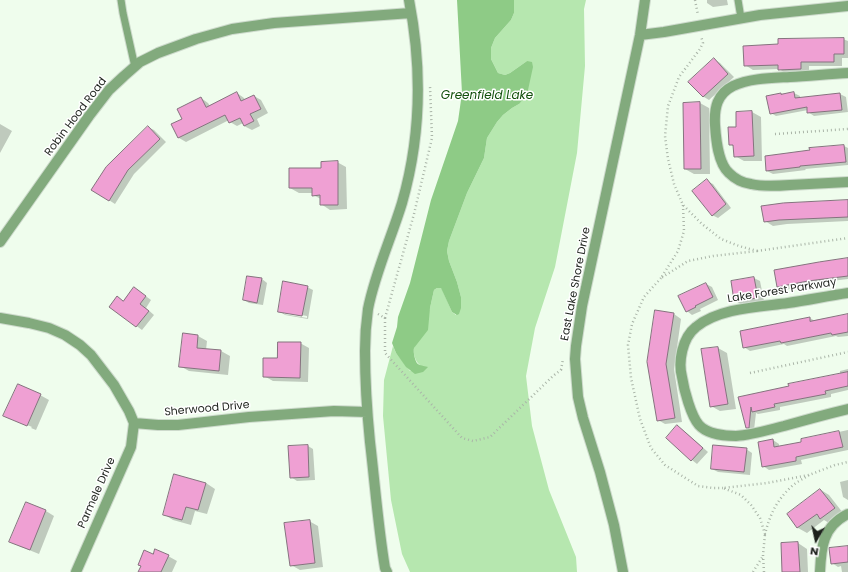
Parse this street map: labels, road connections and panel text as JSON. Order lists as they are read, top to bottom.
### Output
{
  "streets": {
    "street": [
      "Robin Hood Road",
      "East Lake Shore Drive",
      "Lake Forest Parkway",
      "Sherwood Drive",
      "Parmele Drive"
    ]
  },
  "crossings": [
    ["Sherwood Drive", "Parmele Drive"]
  ],
  "water": ["Greenfield Lake"],
  "north": "bottom"
}
